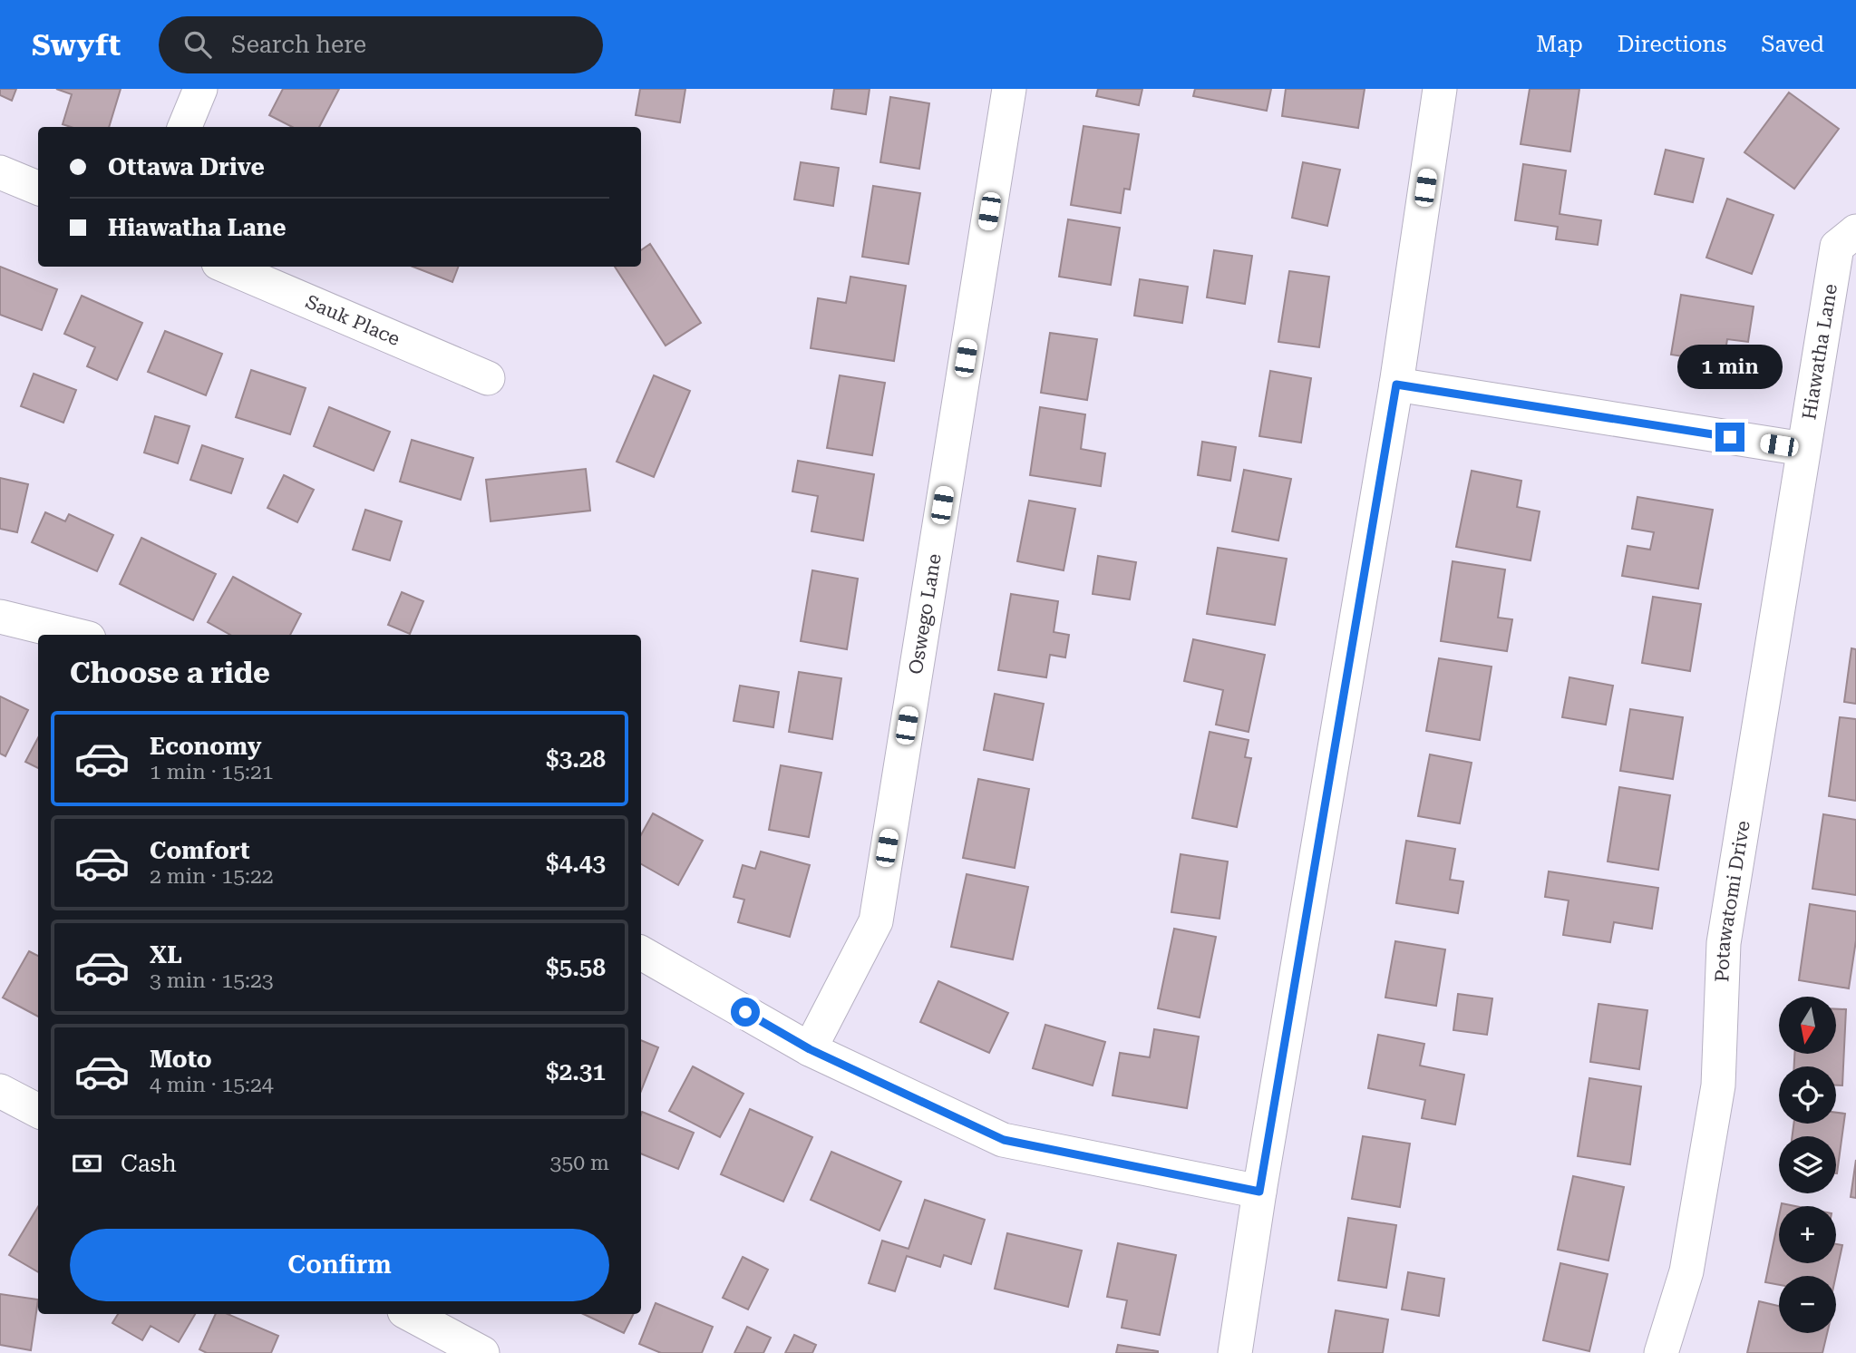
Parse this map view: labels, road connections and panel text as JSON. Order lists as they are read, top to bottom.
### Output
{
  "streets": {
    "street": [
      "Sauk Place",
      "Hiawatha Lane",
      "Oswego Lane",
      "Potawatomi Drive"
    ]
  },
  "crossings": [
    ["Hiawatha Lane", "Potawatomi Drive"]
  ],
  "north": "bottom",
  "page": {
    "header": "Swyft",
    "search": "Search here",
    "nav": ["Map", "Directions", "Saved"],
    "banner": ["Ottawa Drive", "Hiawatha Lane"],
    "bubble": "1 min",
    "heading": "Choose a ride",
    "list": [
      {
        "name": "Economy",
        "note": "1 min · 15:21",
        "value": "$3.28"
      },
      {
        "name": "Comfort",
        "note": "2 min · 15:22",
        "value": "$4.43"
      },
      {
        "name": "XL",
        "note": "3 min · 15:23",
        "value": "$5.58"
      },
      {
        "name": "Moto",
        "note": "4 min · 15:24",
        "value": "$2.31"
      }
    ],
    "map_buttons": ["+", "−"],
    "pay": ["Cash", "350 m"],
    "buttons": "Confirm"
  }
}
